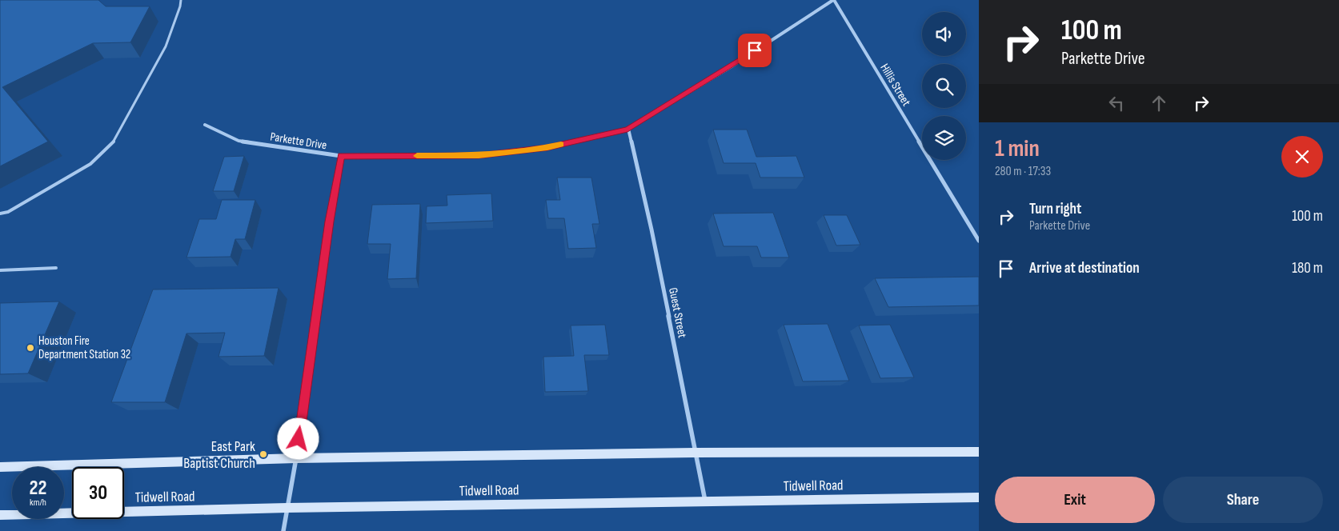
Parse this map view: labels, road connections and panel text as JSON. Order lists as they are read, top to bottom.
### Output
{
  "streets": {
    "main road": ["Tidwell Road"],
    "street": ["Hillis Street", "Parkette Drive", "Guest Street"]
  },
  "crossings": [
    ["Hillis Street", "Parkette Drive"],
    ["Parkette Drive", "Guest Street"],
    ["Guest Street", "Tidwell Road"]
  ],
  "places": ["Houston Fire Department Station 32", "East Park Baptist Church"],
  "page": {
    "turn": ["100 m", "Parkette Drive"],
    "heading": ["1 min", "280 m · 17:33"],
    "list": [
      {
        "name": "Turn right",
        "note": "Parkette Drive",
        "value": "100 m"
      },
      {
        "name": "Arrive at destination",
        "value": "180 m"
      }
    ],
    "speed": "22 km/h",
    "limit": "30",
    "buttons": ["Exit", "Share"]
  }
}
